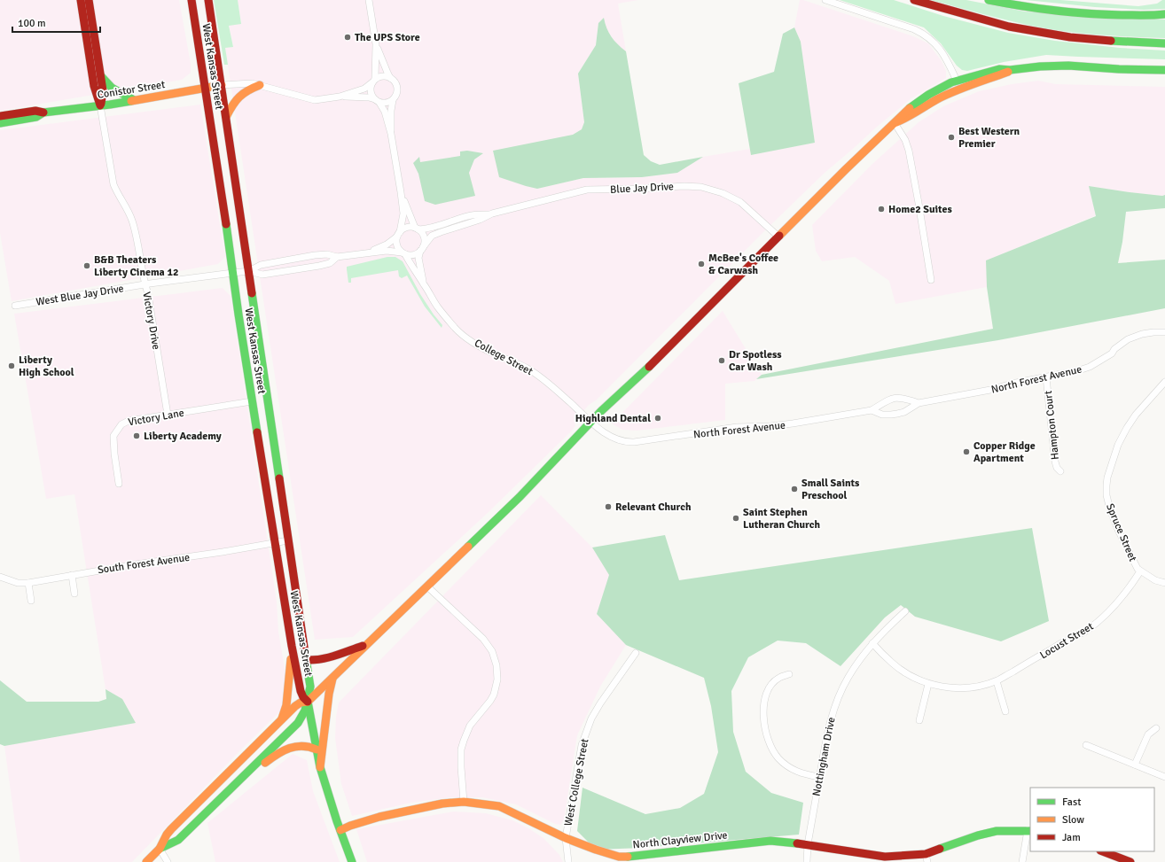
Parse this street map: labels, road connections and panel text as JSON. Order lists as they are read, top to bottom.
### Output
{
  "streets": {
    "main road": ["West Kansas Street", "Conistor Street", "North Clayview Drive"],
    "street": [
      "Blue Jay Drive",
      "West Blue Jay Drive",
      "Victory Drive",
      "College Street",
      "North Forest Avenue",
      "Victory Lane",
      "Hampton Court",
      "Spruce Street",
      "South Forest Avenue",
      "Locust Street",
      "Nottingham Drive",
      "West College Street"
    ]
  },
  "crossings": [
    ["West Kansas Street", "Conistor Street"],
    ["West Kansas Street", "West Blue Jay Drive"],
    ["West Kansas Street", "Victory Lane"],
    ["West Kansas Street", "South Forest Avenue"],
    ["West Kansas Street", "North Clayview Drive"],
    ["Conistor Street", "Victory Drive"],
    ["Blue Jay Drive", "College Street"],
    ["West Blue Jay Drive", "Victory Drive"],
    ["Victory Drive", "Victory Lane"],
    ["College Street", "North Forest Avenue"],
    ["North Forest Avenue", "Hampton Court"],
    ["Spruce Street", "Locust Street"],
    ["Locust Street", "Nottingham Drive"],
    ["Nottingham Drive", "North Clayview Drive"],
    ["West College Street", "North Clayview Drive"]
  ],
  "places": [
    "The UPS Store",
    "Best Western Premier",
    "Home2 Suites",
    "McBee's Coffee & Carwash",
    "B&B Theaters Liberty Cinema 12",
    "Dr Spotless Car Wash",
    "Liberty High School",
    "Highland Dental",
    "Liberty Academy",
    "Copper Ridge Apartment",
    "Small Saints Preschool",
    "Relevant Church",
    "Saint Stephen Lutheran Church"
  ],
  "legend": ["Fast", "Slow", "Jam"],
  "scale_bar": "100 m"
}
